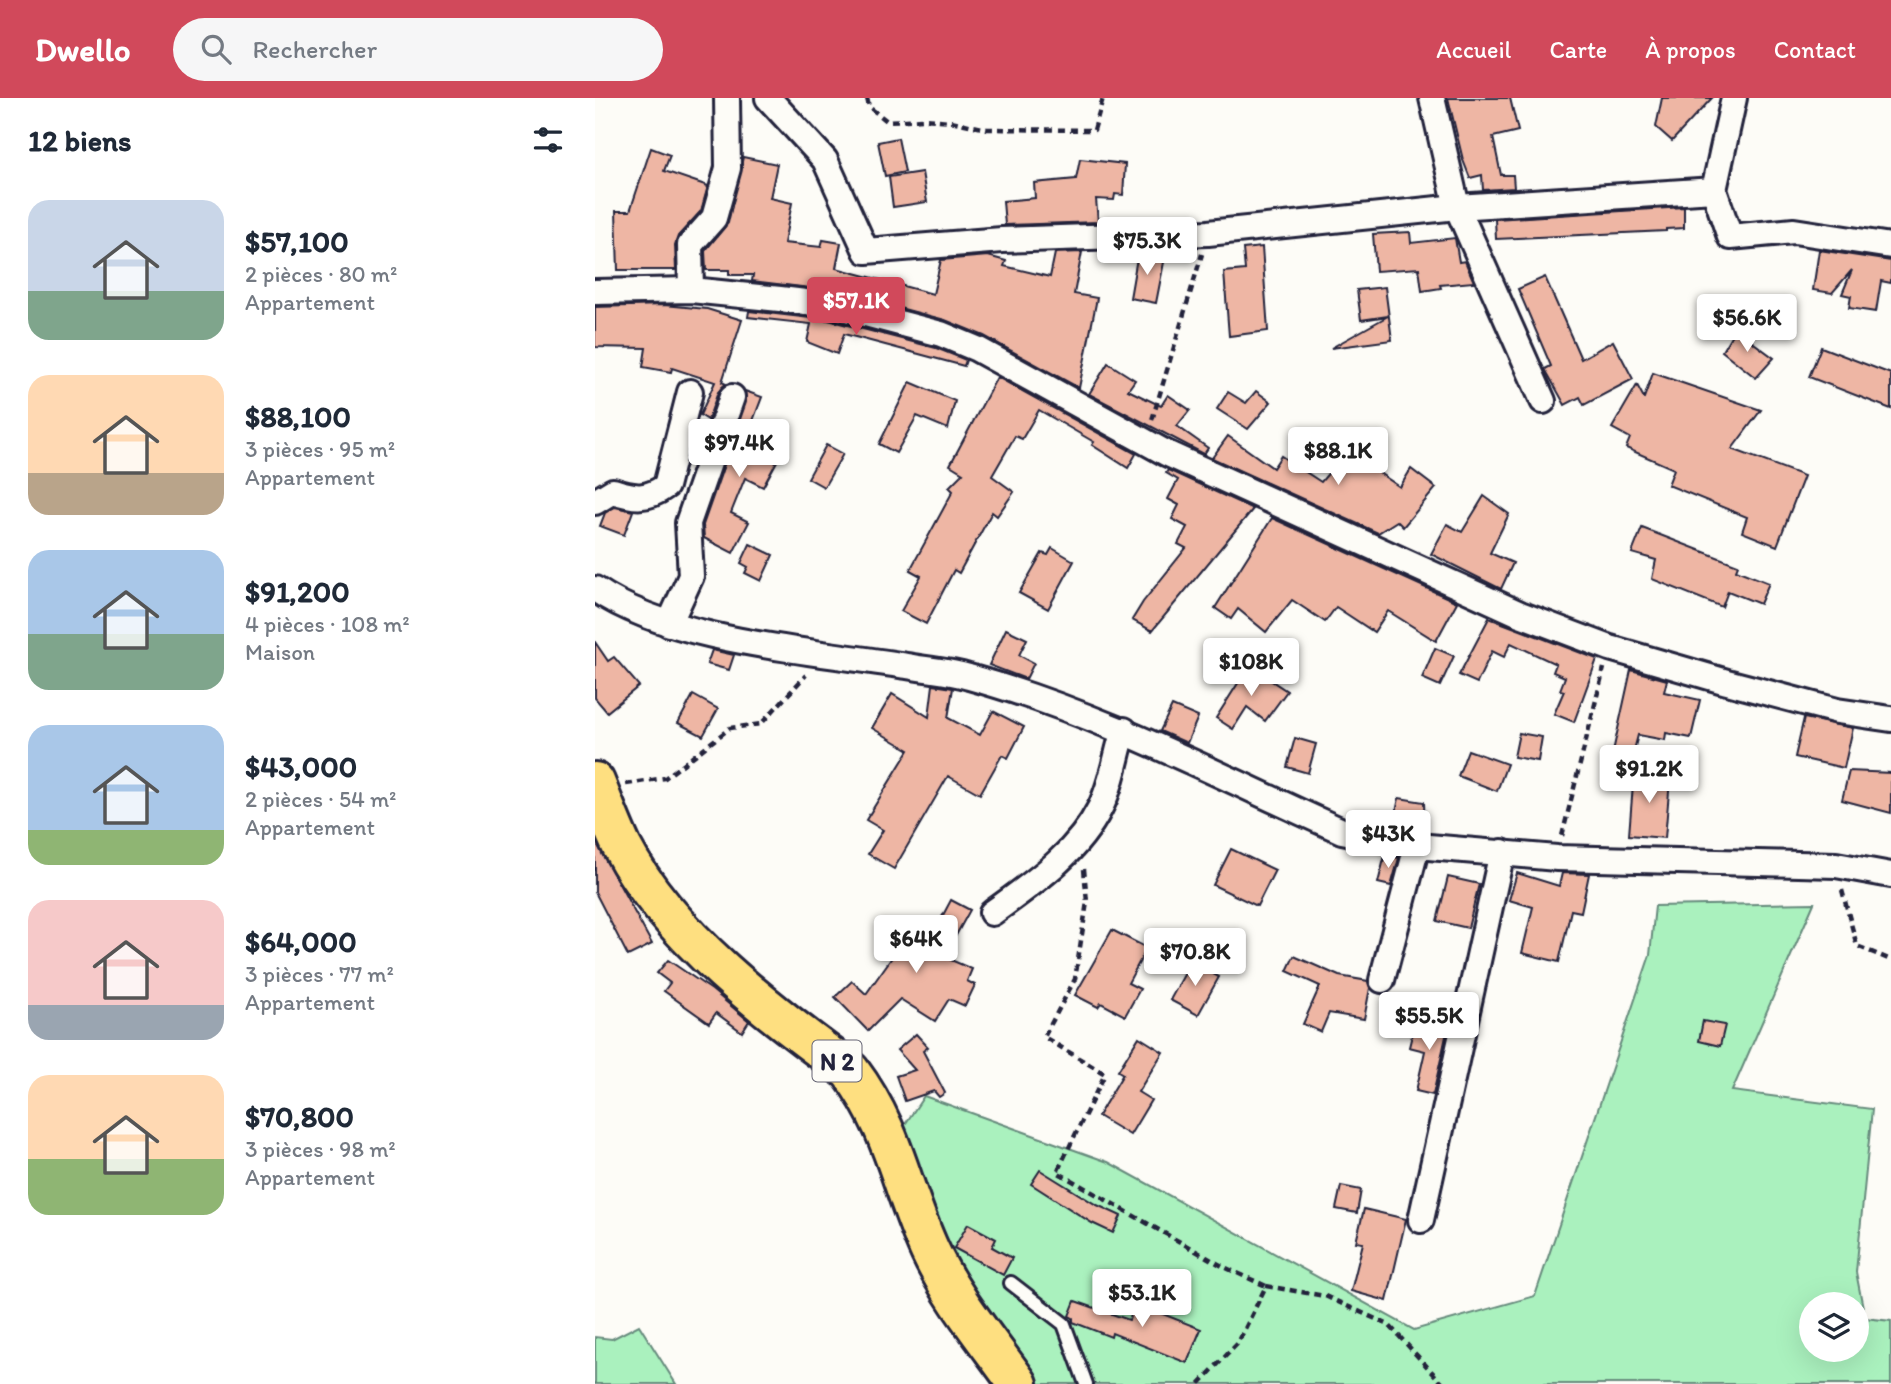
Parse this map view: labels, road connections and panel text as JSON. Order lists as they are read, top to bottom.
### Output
{
  "streets": {
    "main road": ["N 2"]
  },
  "page": {
    "header": "Dwello",
    "search": "Rechercher",
    "nav": [
      "Accueil",
      "Carte",
      "À propos",
      "Contact"
    ],
    "heading": "12 biens",
    "list": [
      {
        "name": "$57,100",
        "note": "2 pièces · 80 m² · Appartement"
      },
      {
        "name": "$88,100",
        "note": "3 pièces · 95 m² · Appartement"
      },
      {
        "name": "$91,200",
        "note": "4 pièces · 108 m² · Maison"
      },
      {
        "name": "$43,000",
        "note": "2 pièces · 54 m² · Appartement"
      },
      {
        "name": "$64,000",
        "note": "3 pièces · 77 m² · Appartement"
      },
      {
        "name": "$70,800",
        "note": "3 pièces · 98 m² · Appartement"
      }
    ],
    "price": [
      "$75.3K",
      "$57.1K",
      "$56.6K",
      "$97.4K",
      "$88.1K",
      "$108K",
      "$91.2K",
      "$43K",
      "$64K",
      "$70.8K",
      "$55.5K",
      "$53.1K"
    ]
  }
}
